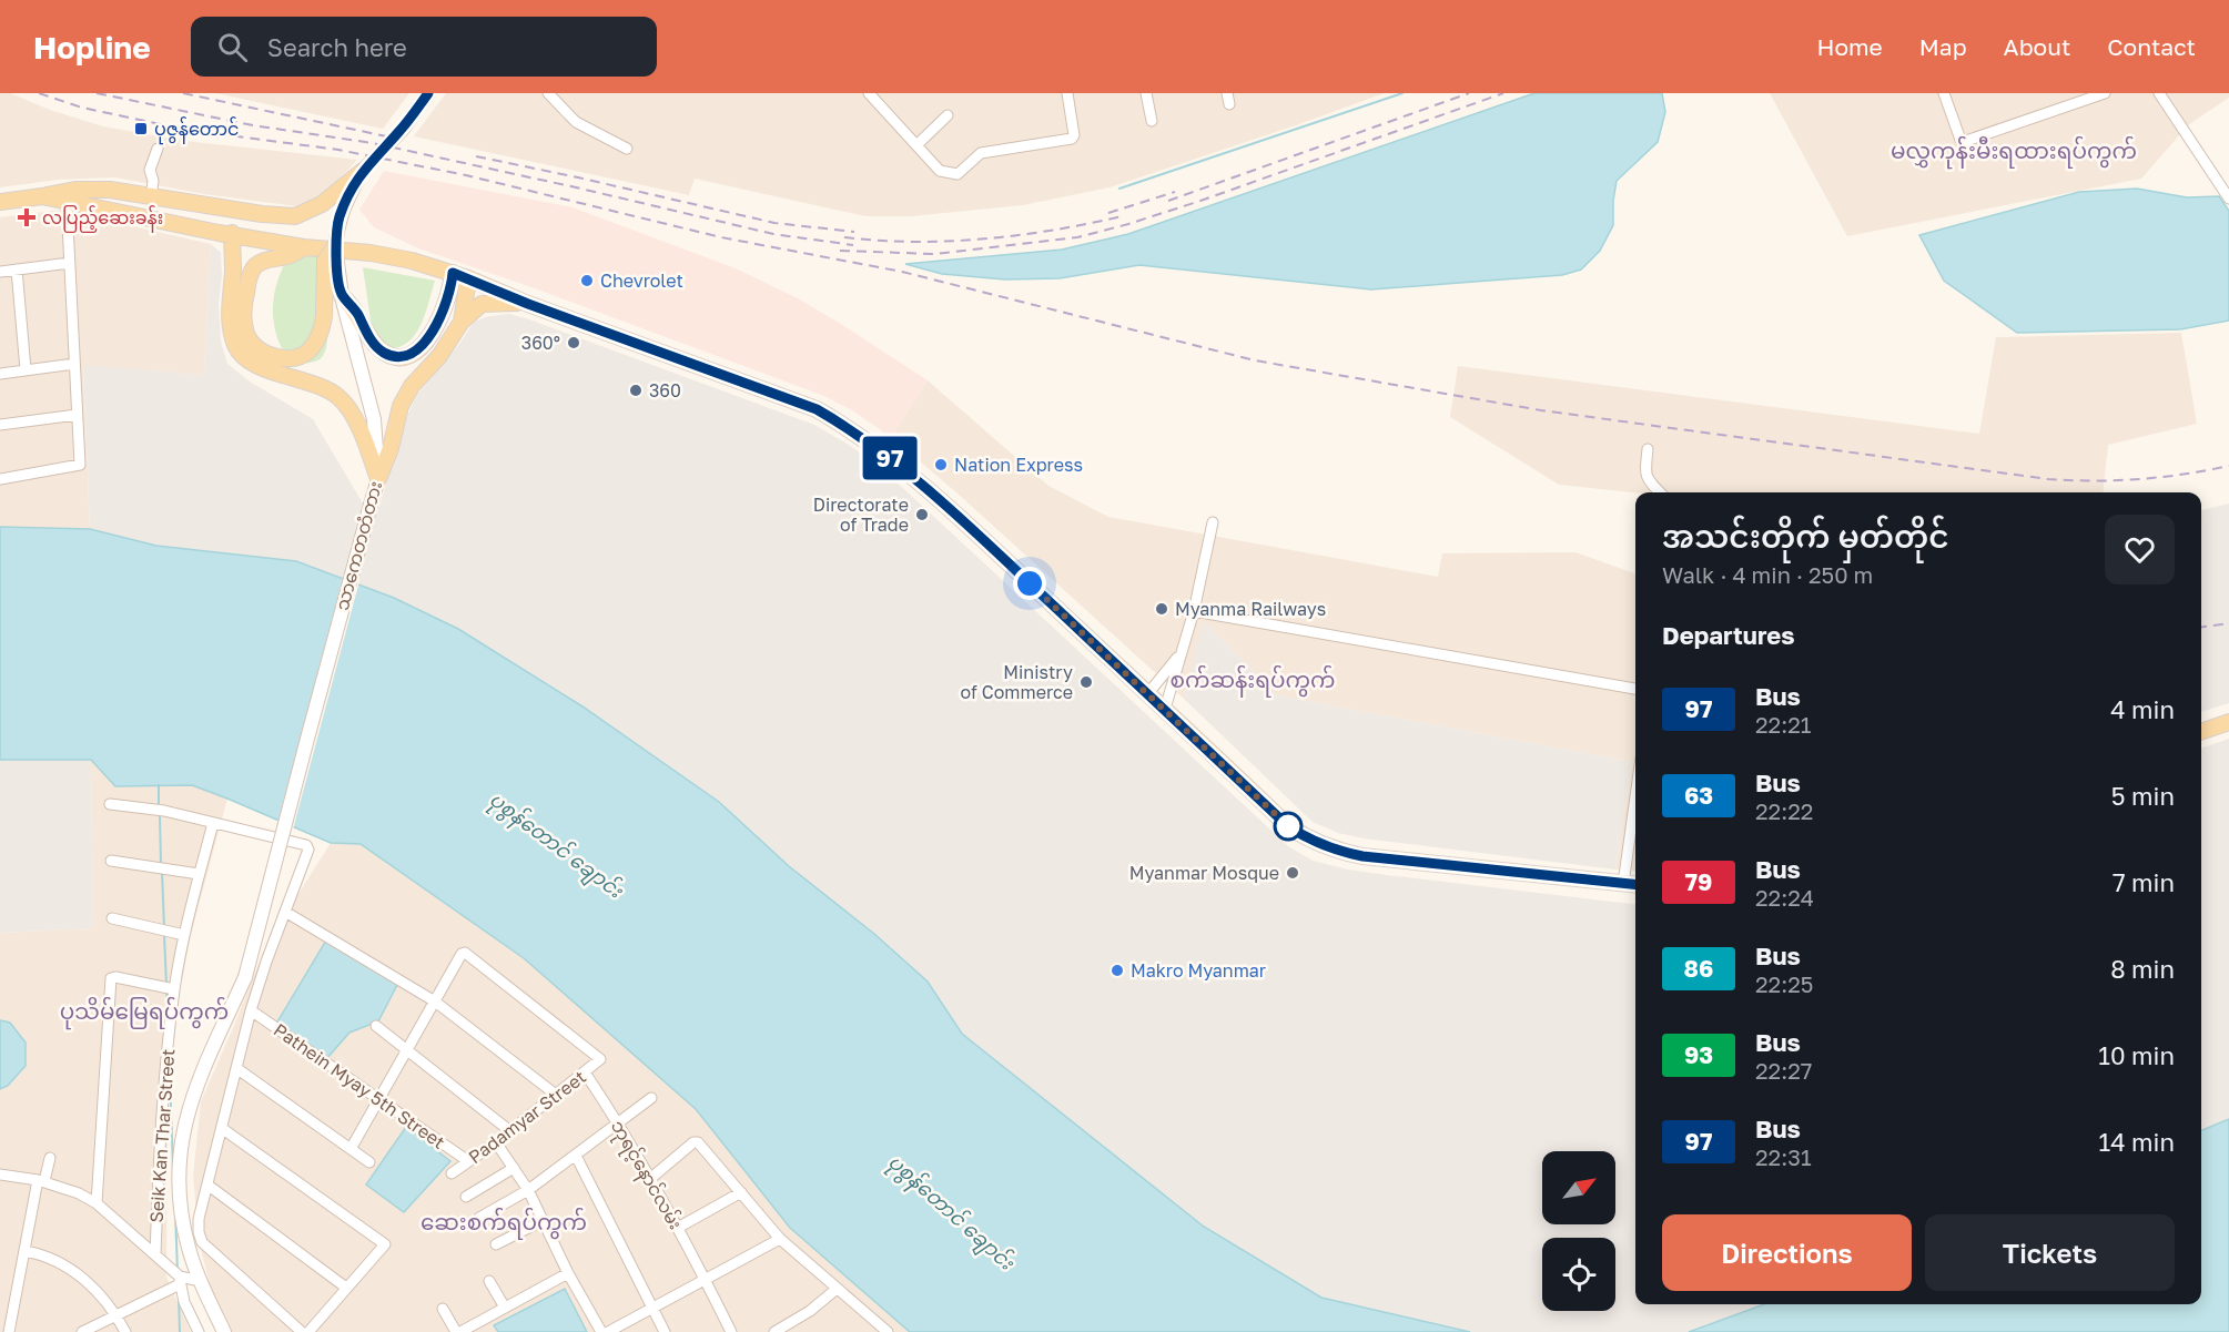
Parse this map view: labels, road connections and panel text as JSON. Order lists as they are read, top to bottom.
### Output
{
  "streets": {
    "main road": ["သာကေတတံတား"],
    "street": [
      "Pathein Myay 5th Street",
      "Padamyar Street",
      "Seik Kan Thar Street",
      "ဘုရင့်နောင်လမ်း"
    ]
  },
  "crossings": [
    ["Pathein Myay 5th Street", "Padamyar Street"],
    ["Padamyar Street", "ဘုရင့်နောင်လမ်း"]
  ],
  "districts": [
    "မလွှကုန်းမီးရထားရပ်ကွက်",
    "စက်ဆန်းရပ်ကွက်",
    "ပုသိမ်မြေရပ်ကွက်",
    "ဆေးစက်ရပ်ကွက်"
  ],
  "water": ["ပုစွန်တောင် ချောင်း"],
  "places": {
    "transit": ["ပုဇွန်တောင်"],
    "health": ["လပြည့်ဆေးခန်း"],
    "other": [
      "Chevrolet",
      "360°",
      "360",
      "Nation Express",
      "Directorate of Trade",
      "Myanma Railways",
      "Ministry of Commerce",
      "Myanmar Mosque",
      "Makro Myanmar"
    ]
  },
  "lines": ["bus line 97"],
  "north": "top right",
  "page": {
    "header": "Hopline",
    "search": "Search here",
    "nav": [
      "Home",
      "Map",
      "About",
      "Contact"
    ],
    "on_map": "97",
    "heading": [
      ["အသင်းတိုက် မှတ်တိုင်", "Walk · 4 min · 250 m"],
      "Departures"
    ],
    "list": [
      {
        "mark": "97",
        "name": "Bus",
        "note": "22:21",
        "value": "4 min"
      },
      {
        "mark": "63",
        "name": "Bus",
        "note": "22:22",
        "value": "5 min"
      },
      {
        "mark": "79",
        "name": "Bus",
        "note": "22:24",
        "value": "7 min"
      },
      {
        "mark": "86",
        "name": "Bus",
        "note": "22:25",
        "value": "8 min"
      },
      {
        "mark": "93",
        "name": "Bus",
        "note": "22:27",
        "value": "10 min"
      },
      {
        "mark": "97",
        "name": "Bus",
        "note": "22:31",
        "value": "14 min"
      }
    ],
    "buttons": ["Directions", "Tickets"]
  }
}
